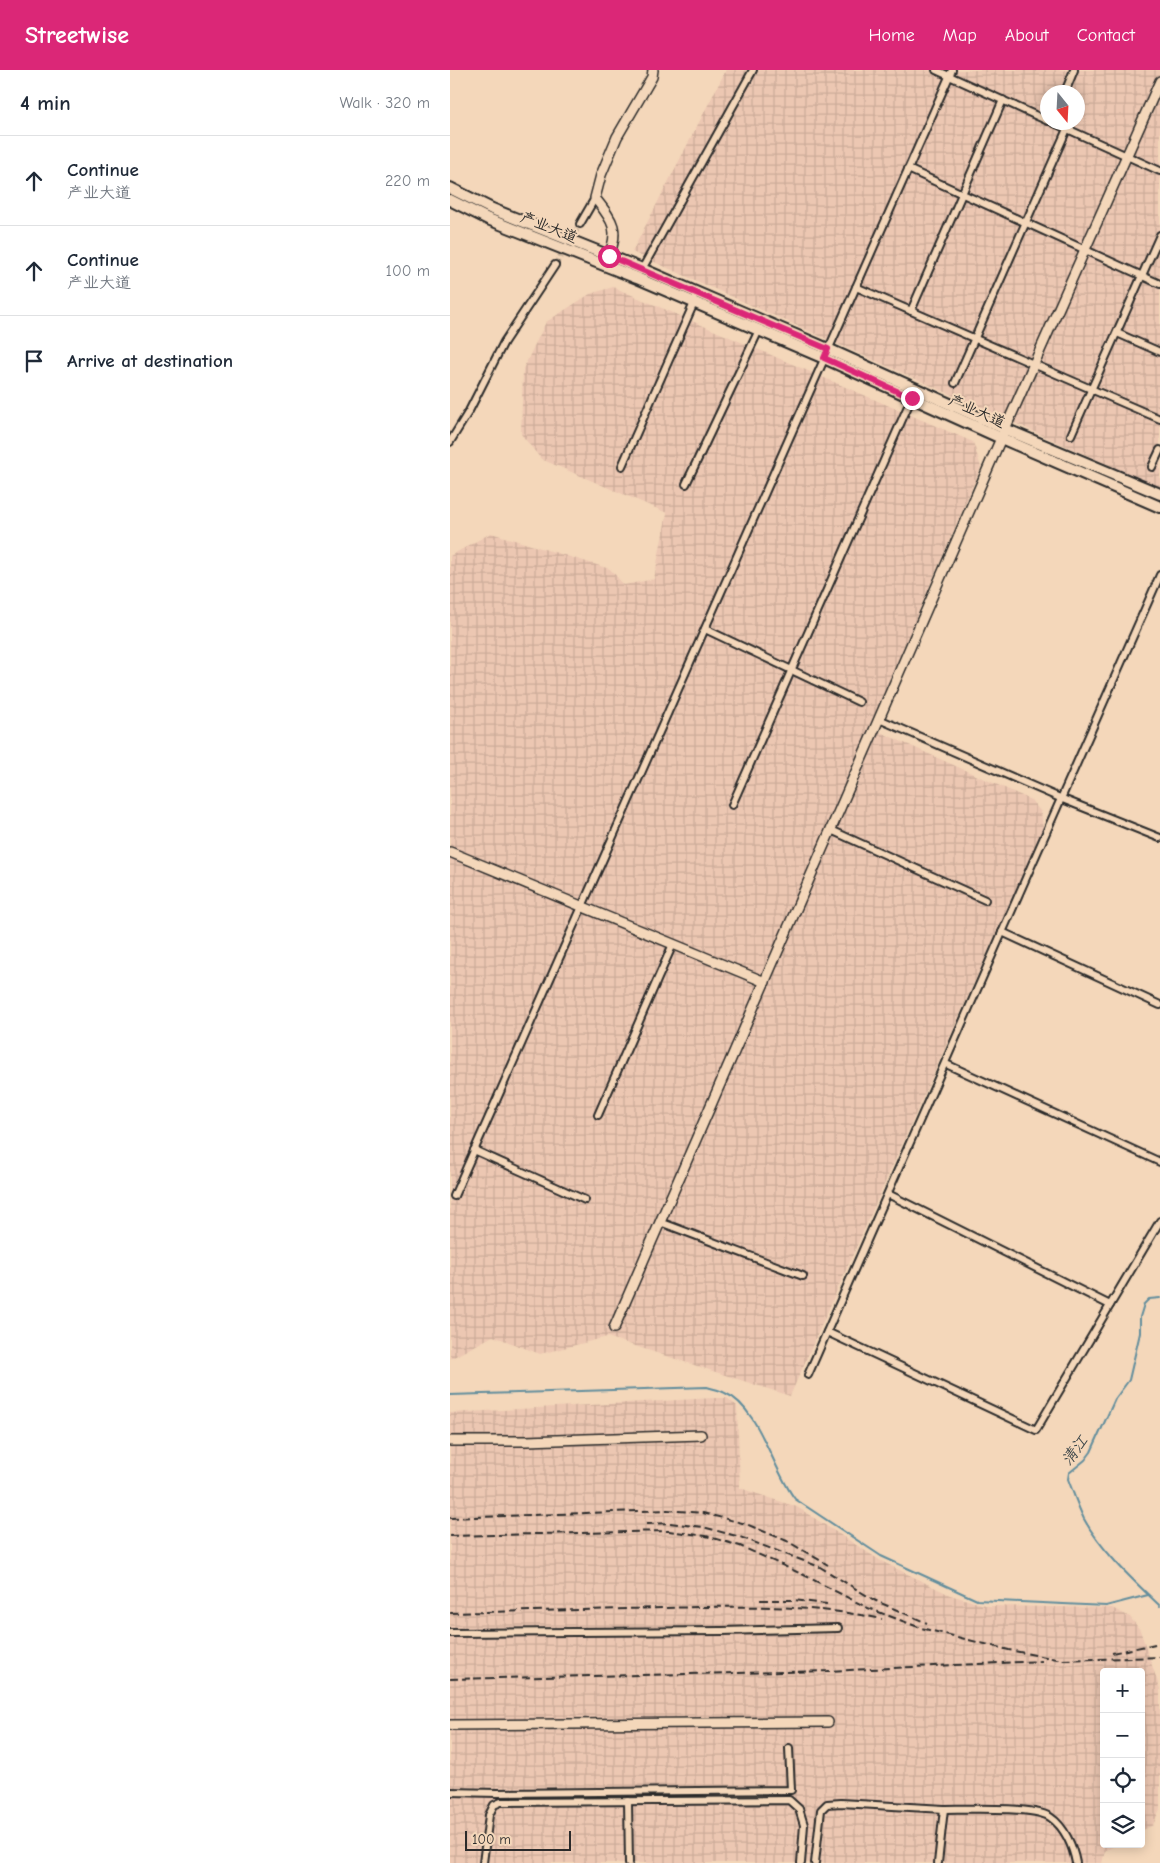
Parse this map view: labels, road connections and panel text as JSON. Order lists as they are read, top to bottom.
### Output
{
  "streets": {
    "main road": ["产业大道"]
  },
  "water": ["清江"],
  "scale_bar": "100 m",
  "north": "bottom",
  "page": {
    "header": "Streetwise",
    "nav": [
      "Home",
      "Map",
      "About",
      "Contact"
    ],
    "heading": ["4 min", "Walk · 320 m"],
    "list": [
      ["Continue", "产业大道", "220 m"],
      ["Continue", "产业大道", "100 m"],
      "Arrive at destination"
    ],
    "map_buttons": ["+", "−"],
    "scale": "100 m"
  }
}
